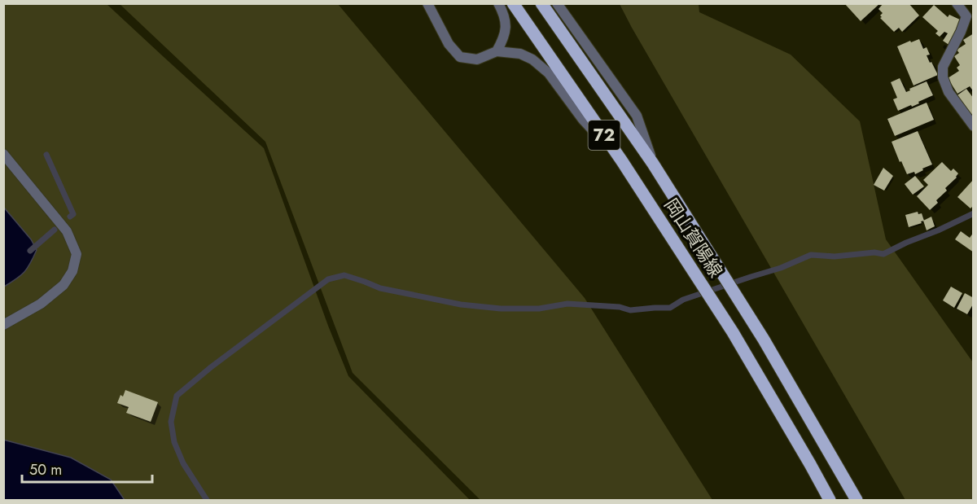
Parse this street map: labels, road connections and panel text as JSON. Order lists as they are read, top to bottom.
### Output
{
  "streets": {
    "main road": ["72", "岡山賀陽線"]
  },
  "scale_bar": "50 m"
}
